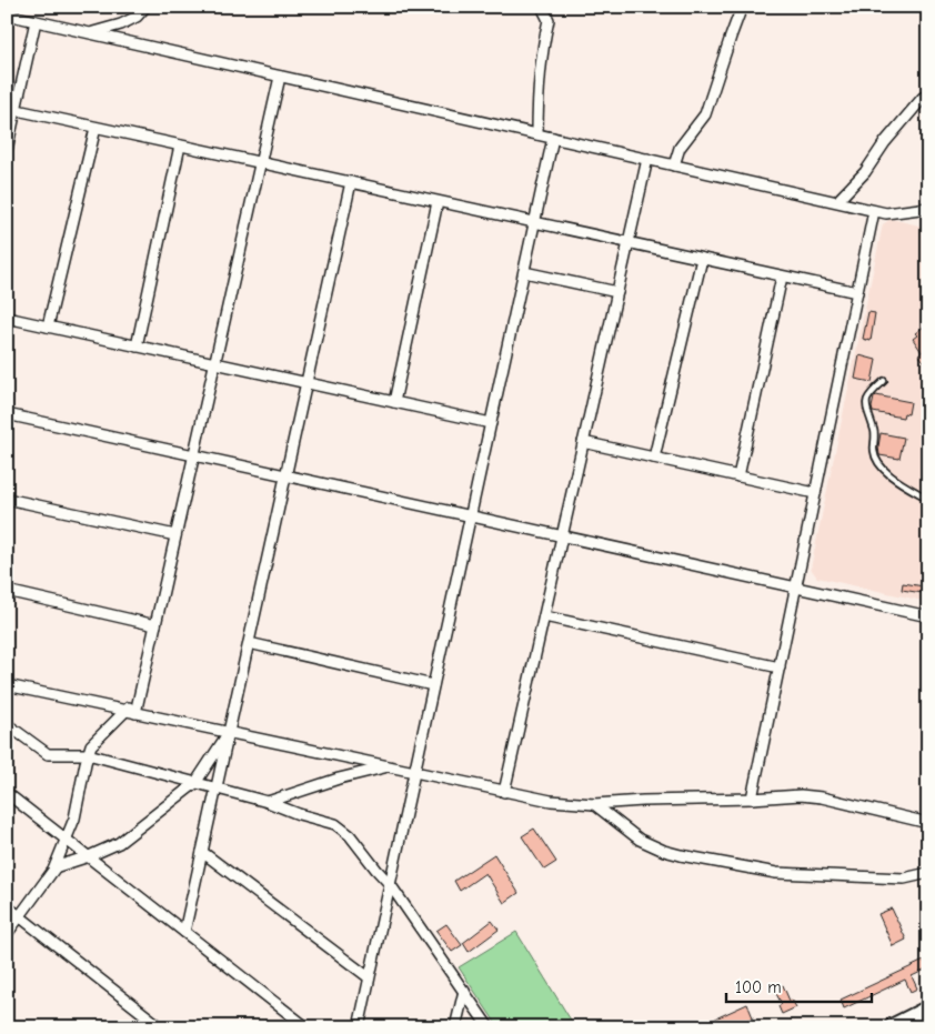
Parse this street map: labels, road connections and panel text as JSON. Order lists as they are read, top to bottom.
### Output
{
  "scale_bar": "100 m"
}
